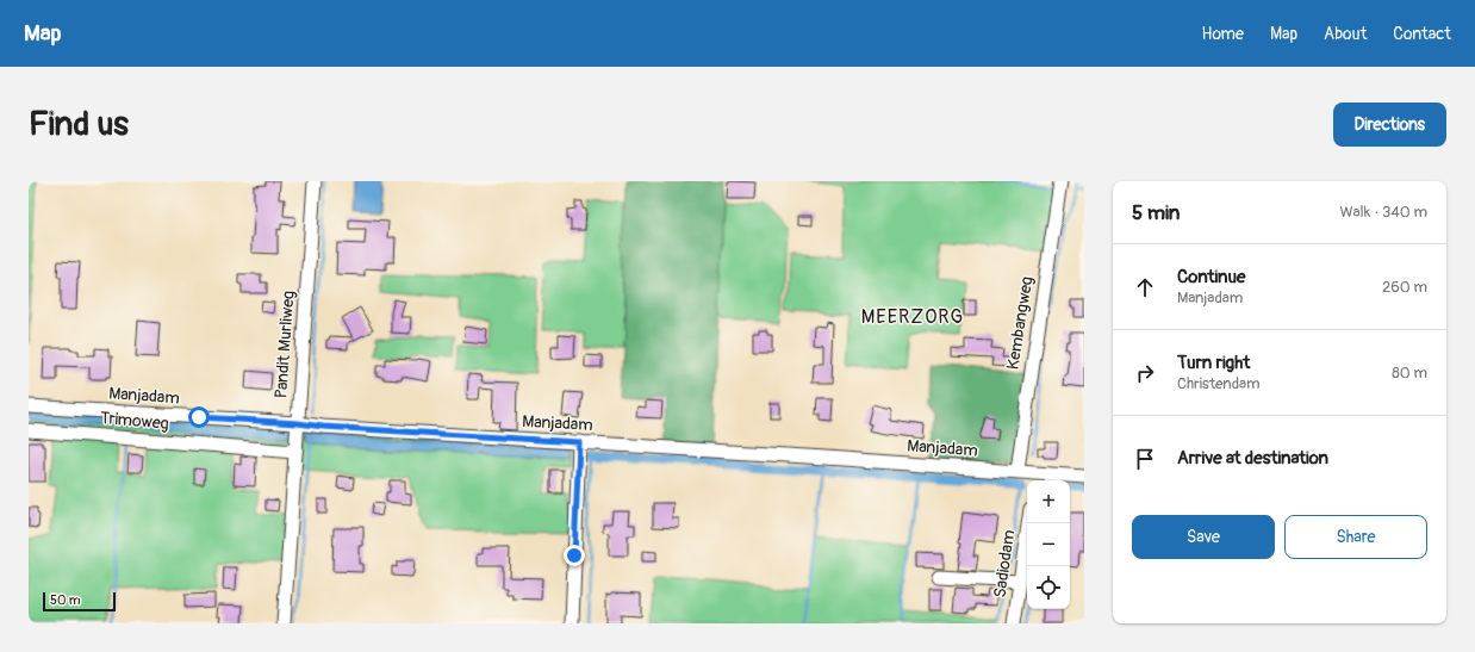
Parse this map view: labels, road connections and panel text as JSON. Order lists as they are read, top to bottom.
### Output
{
  "streets": {
    "street": [
      "Kembangweg",
      "Pandit Murliweg",
      "Manjadam",
      "Trimoweg",
      "Sadiodam"
    ]
  },
  "crossings": [
    ["Kembangweg", "Manjadam"],
    ["Pandit Murliweg", "Manjadam"],
    ["Pandit Murliweg", "Trimoweg"]
  ],
  "districts": ["MEERZORG"],
  "scale_bar": "50 m",
  "page": {
    "header": "Map",
    "nav": [
      "Home",
      "Map",
      "About",
      "Contact"
    ],
    "buttons": [
      "Directions",
      ["Save", "Share"]
    ],
    "title": "Find us",
    "heading": ["5 min", "Walk · 340 m"],
    "list": [
      ["Continue", "Manjadam", "260 m"],
      ["Turn right", "Christendam", "80 m"],
      "Arrive at destination"
    ],
    "map_buttons": ["+", "−"],
    "scale": "50 m"
  }
}
